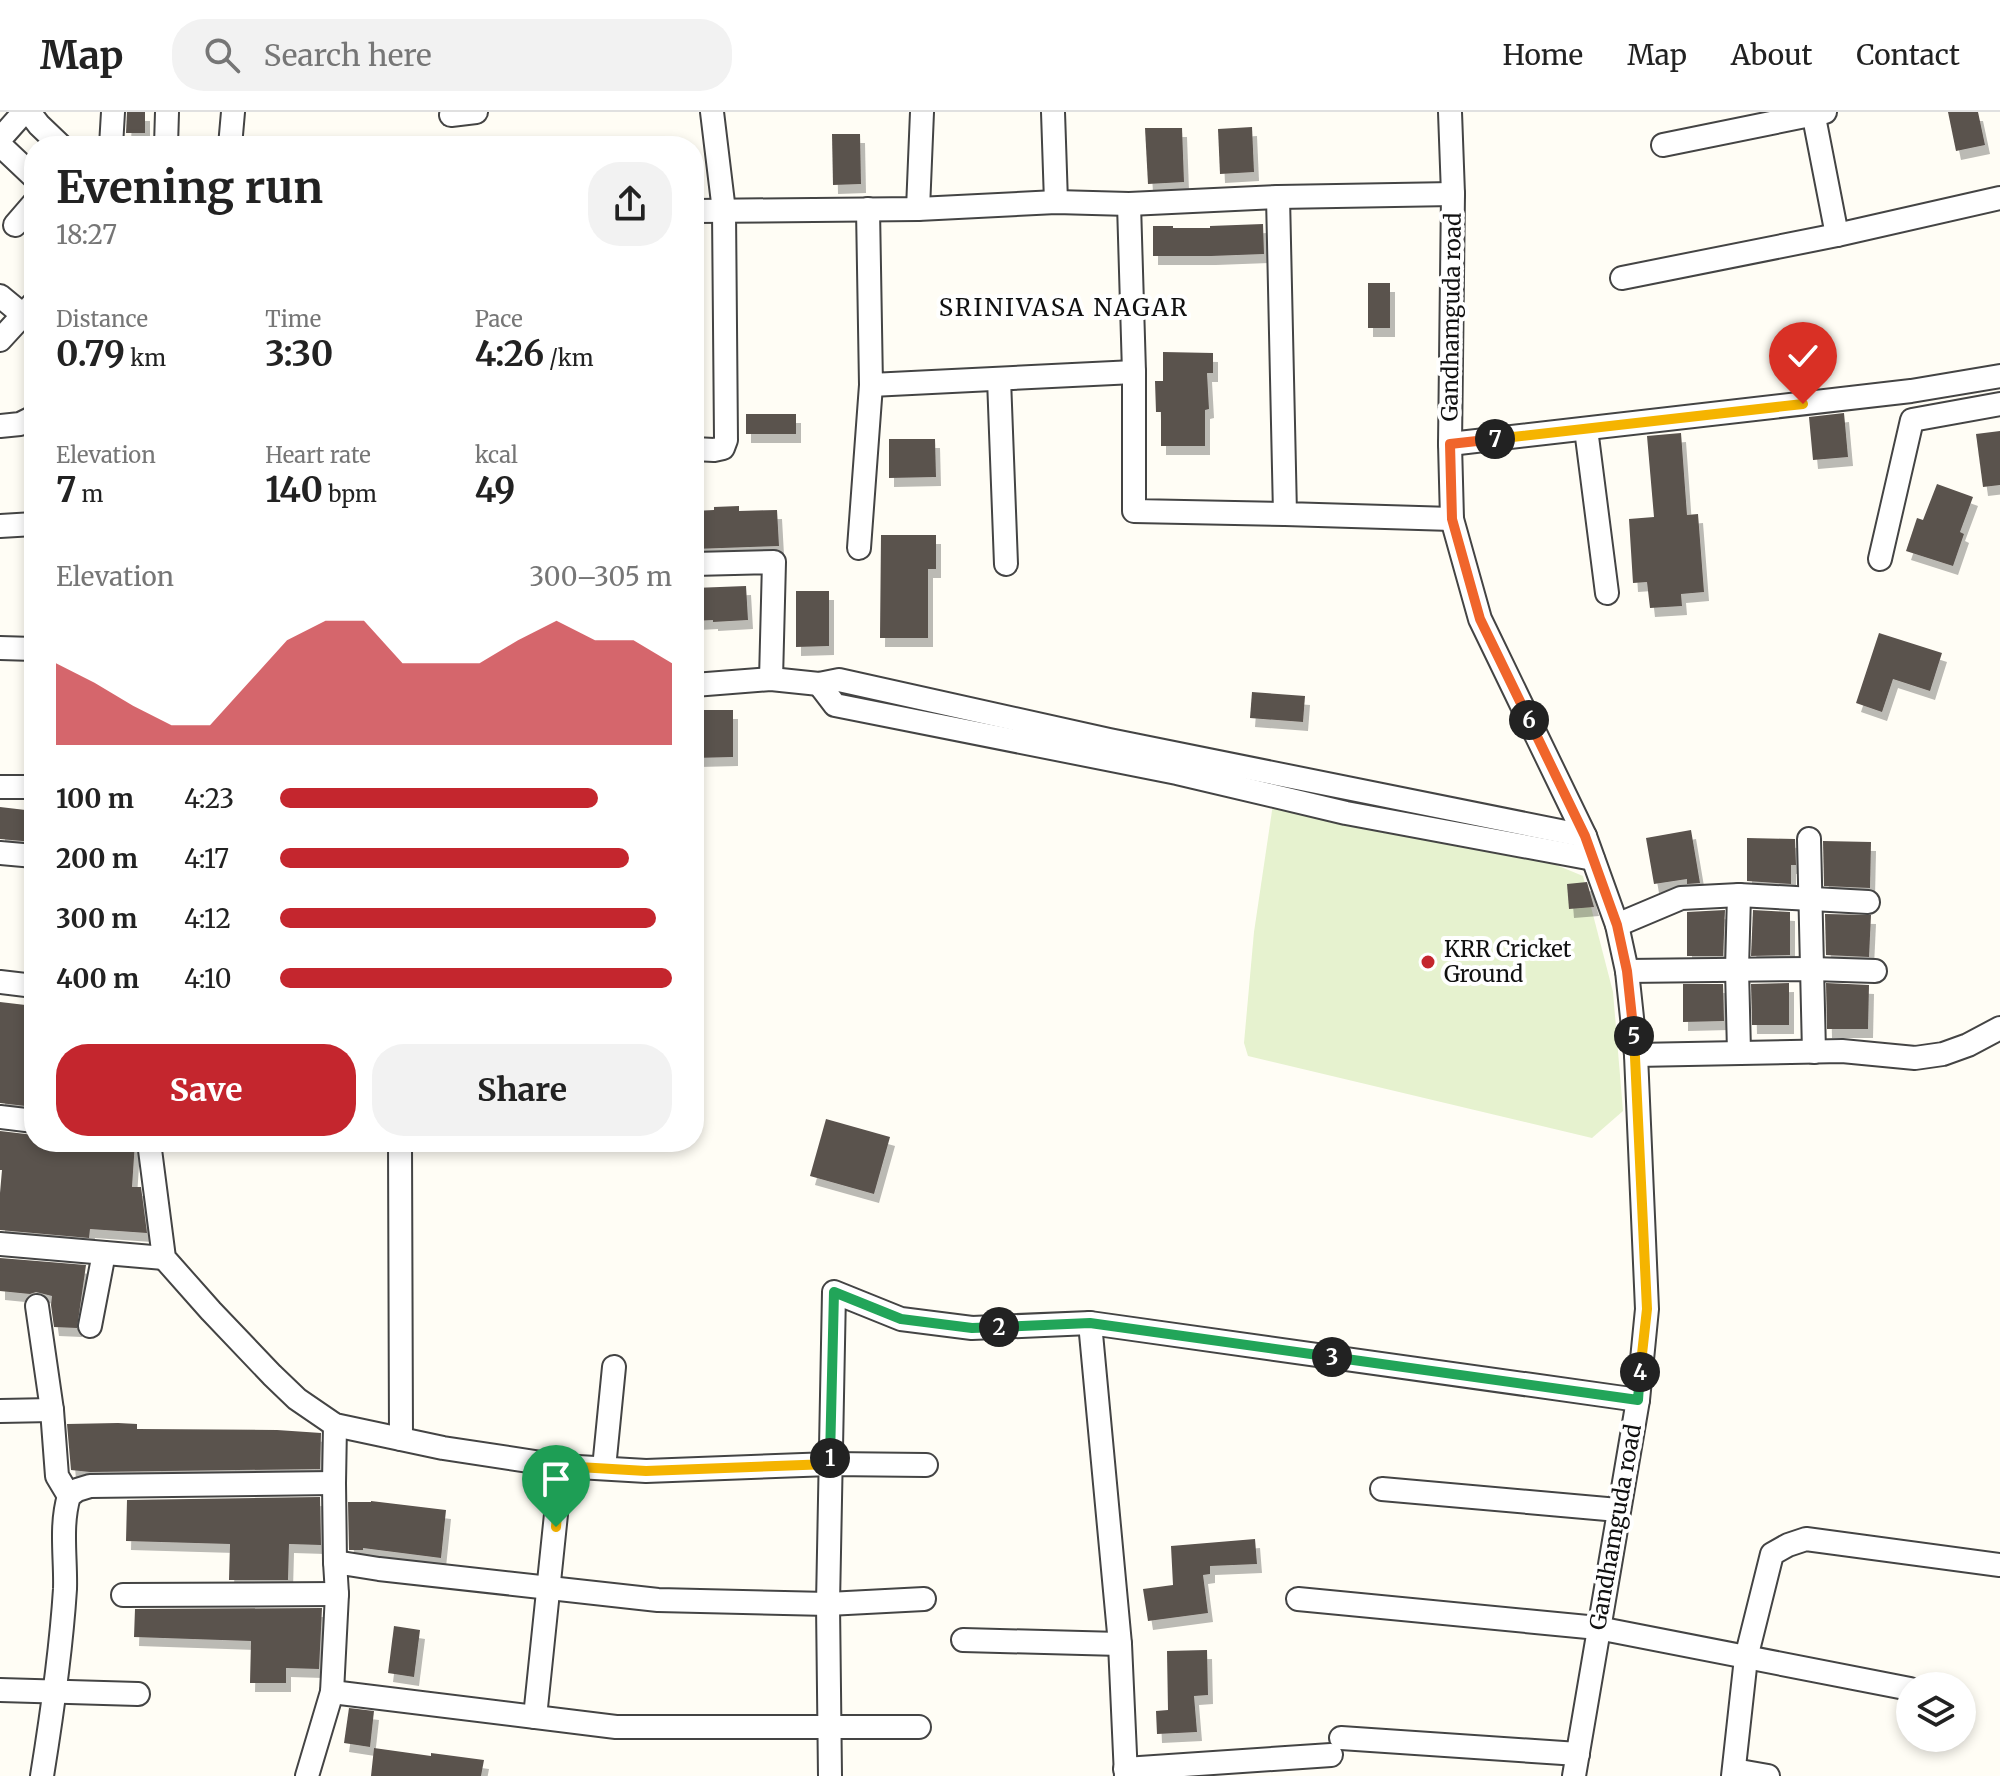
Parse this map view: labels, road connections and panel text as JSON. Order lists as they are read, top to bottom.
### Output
{
  "streets": {
    "street": ["Gandhamguda road"]
  },
  "districts": ["SRINIVASA NAGAR"],
  "places": ["KRR Cricket Ground"],
  "page": {
    "header": "Map",
    "search": "Search here",
    "nav": [
      "Home",
      "Map",
      "About",
      "Contact"
    ],
    "heading": ["Evening run", "18:27"],
    "stats": [
      ["Distance", "0.79 km"],
      ["Time", "3:30"],
      ["Pace", "4:26 /km"],
      ["Elevation", "7 m"],
      ["Heart rate", "140 bpm"],
      ["kcal", "49"]
    ],
    "pins": [
      "7",
      "6",
      "5",
      "2",
      "3",
      "4",
      "1"
    ],
    "chart": ["Elevation", "300–305 m"],
    "list": [
      {
        "name": "100 m",
        "note": "4:23"
      },
      {
        "name": "200 m",
        "note": "4:17"
      },
      {
        "name": "300 m",
        "note": "4:12"
      },
      {
        "name": "400 m",
        "note": "4:10"
      }
    ],
    "buttons": ["Save", "Share"]
  }
}
